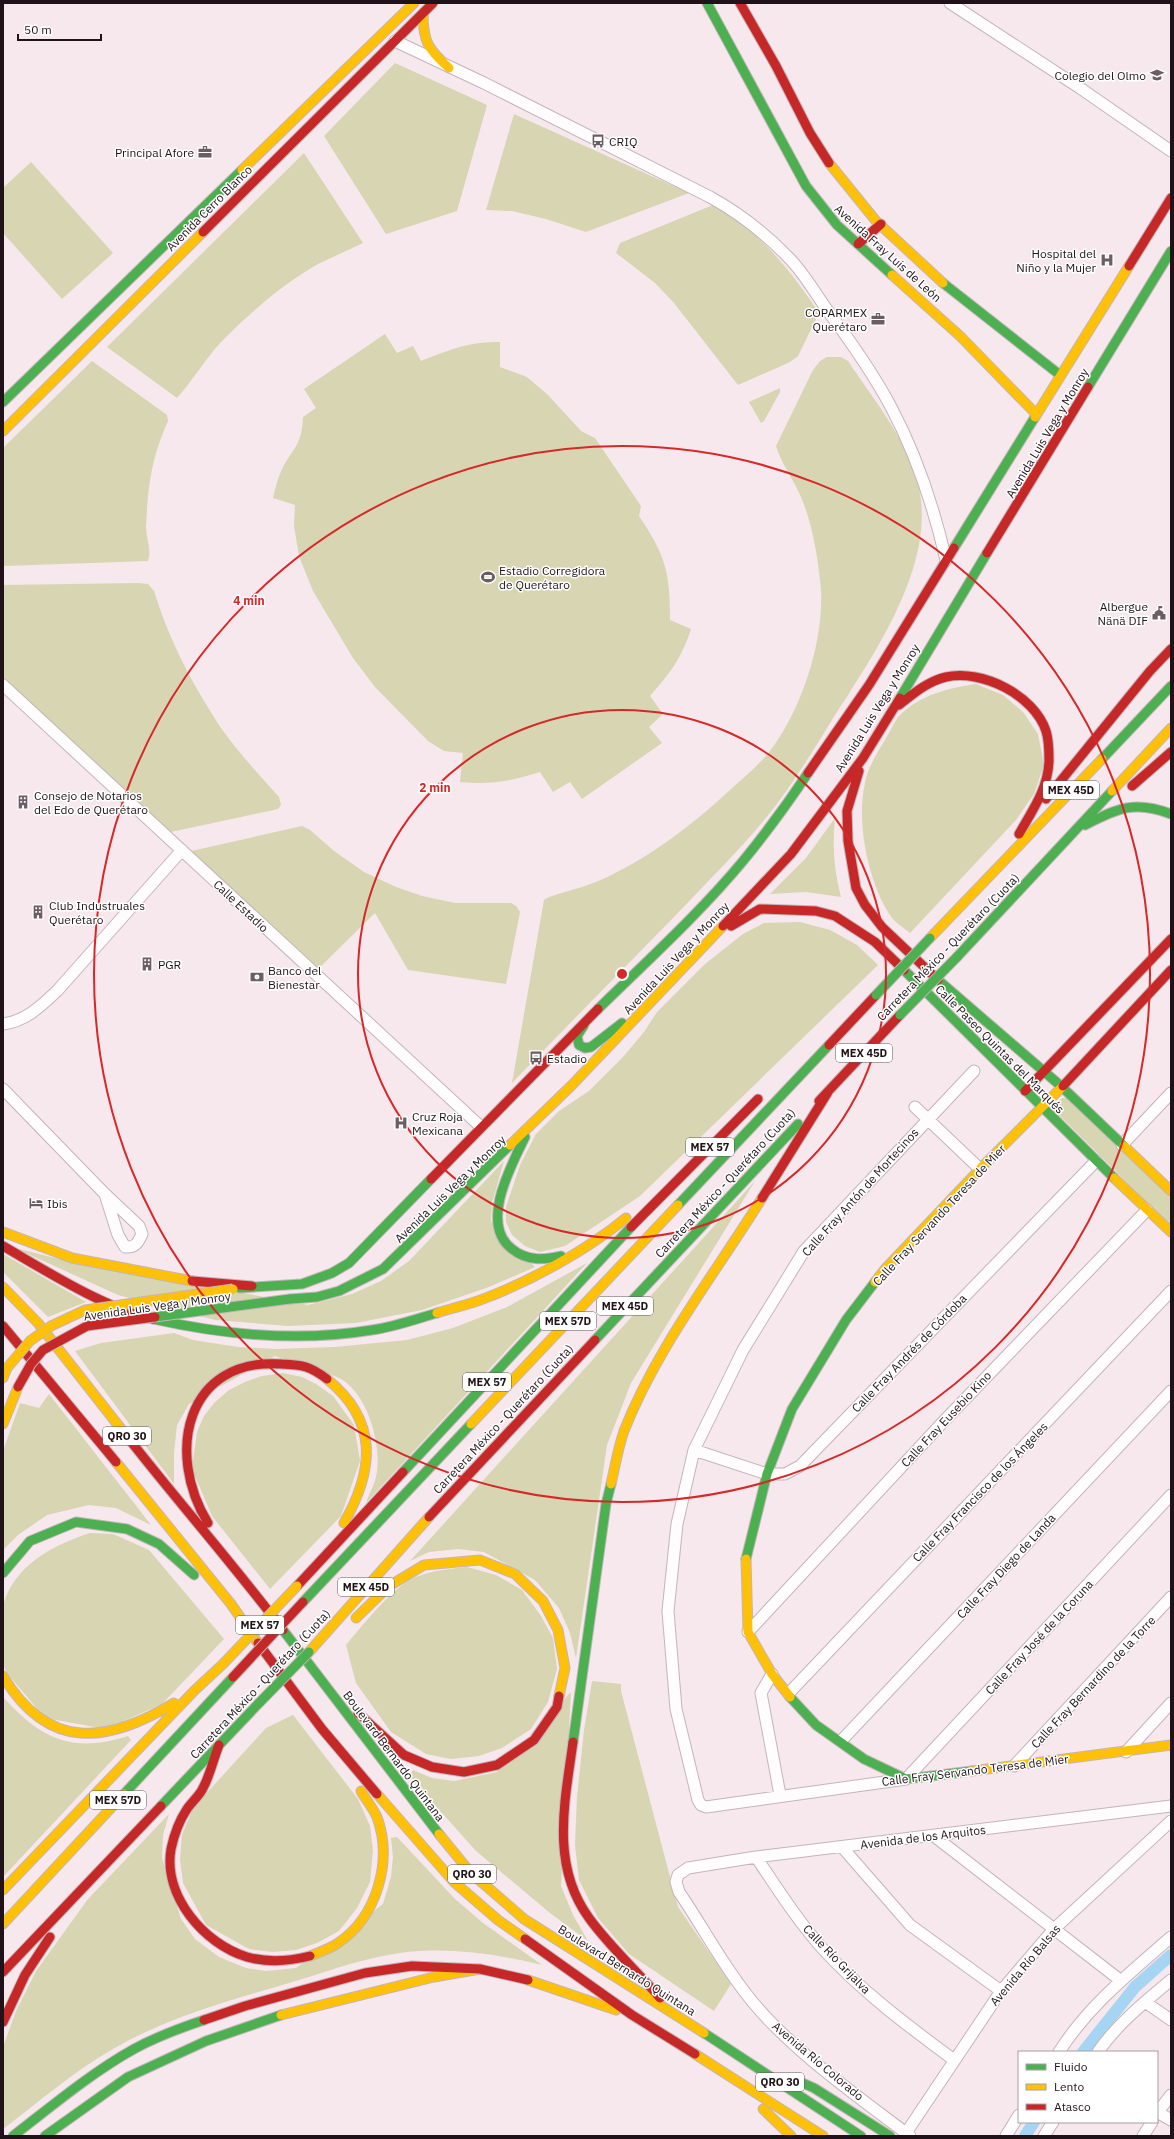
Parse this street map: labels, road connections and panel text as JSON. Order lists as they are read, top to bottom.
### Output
{
  "streets": {
    "main road": [
      "Avenida Cerro Blanco",
      "Avenida Fray Luis de León",
      "Avenida Luis Vega y Monroy",
      "MEX 45D",
      "Carretera México - Querétaro (Cuota)",
      "Calle Paseo Quintas del Marqués",
      "MEX 57",
      "Calle Fray Servando Teresa de Mier",
      "MEX 57D",
      "QRO 30",
      "Boulevard Bernardo Quintana"
    ],
    "street": [
      "Calle Estadio",
      "Calle Fray Antón de Mortecinos",
      "Calle Fray Andrés de Córdoba",
      "Calle Fray Eusebio Kino",
      "Calle Fray Francisco de los Ángeles",
      "Calle Fray Diego de Landa",
      "Calle Fray José de la Coruna",
      "Calle Fray Bernardino de la Torre",
      "Avenida de los Arquitos",
      "Calle Río Grijalva",
      "Avenida Río Balsas",
      "Avenida Río Colorado"
    ]
  },
  "crossings": [
    ["Avenida Fray Luis de León", "Avenida Luis Vega y Monroy"],
    ["Avenida Luis Vega y Monroy", "Calle Estadio"],
    ["Avenida Luis Vega y Monroy", "Calle Paseo Quintas del Marqués"],
    ["Calle Paseo Quintas del Marqués", "Calle Fray Servando Teresa de Mier"],
    ["Calle Paseo Quintas del Marqués", "Calle Fray Andrés de Córdoba"],
    ["Calle Paseo Quintas del Marqués", "Calle Fray Eusebio Kino"],
    ["Calle Fray Antón de Mortecinos", "Calle Fray Servando Teresa de Mier"],
    ["Calle Fray Antón de Mortecinos", "Calle Fray Andrés de Córdoba"],
    ["Calle Fray Servando Teresa de Mier", "Calle Fray Andrés de Córdoba"],
    ["Calle Fray Servando Teresa de Mier", "Calle Fray Eusebio Kino"],
    ["Calle Fray Servando Teresa de Mier", "Calle Fray Francisco de los Ángeles"],
    ["Calle Fray Servando Teresa de Mier", "Calle Fray Diego de Landa"],
    ["Calle Fray Servando Teresa de Mier", "Calle Fray José de la Coruna"],
    ["Calle Fray Servando Teresa de Mier", "Calle Fray Bernardino de la Torre"],
    ["Avenida de los Arquitos", "Calle Río Grijalva"],
    ["Avenida de los Arquitos", "Avenida Río Colorado"],
    ["Calle Río Grijalva", "Avenida Río Balsas"],
    ["Avenida Río Balsas", "Avenida Río Colorado"]
  ],
  "places": {
    "school or university": ["Colegio del Olmo"],
    "bus stop": ["CRIQ", "Estadio"],
    "office": ["Principal Afore", "COPARMEX Querétaro"],
    "hospital": ["Hospital del Niño y la Mujer", "Cruz Roja Mexicana"],
    "sports": ["Estadio Corregidora de Querétaro"],
    "public building": ["Albergue Nänä DIF"],
    "building": ["Consejo de Notarios del Edo de Querétaro", "Club Industruales Querétaro", "PGR"],
    "bank": ["Banco del Bienestar"],
    "hotel": ["Ibis"]
  },
  "legend": ["Fluido", "Lento", "Atasco"],
  "scale_bar": "50 m",
  "rings": ["4 min", "2 min"]
}
